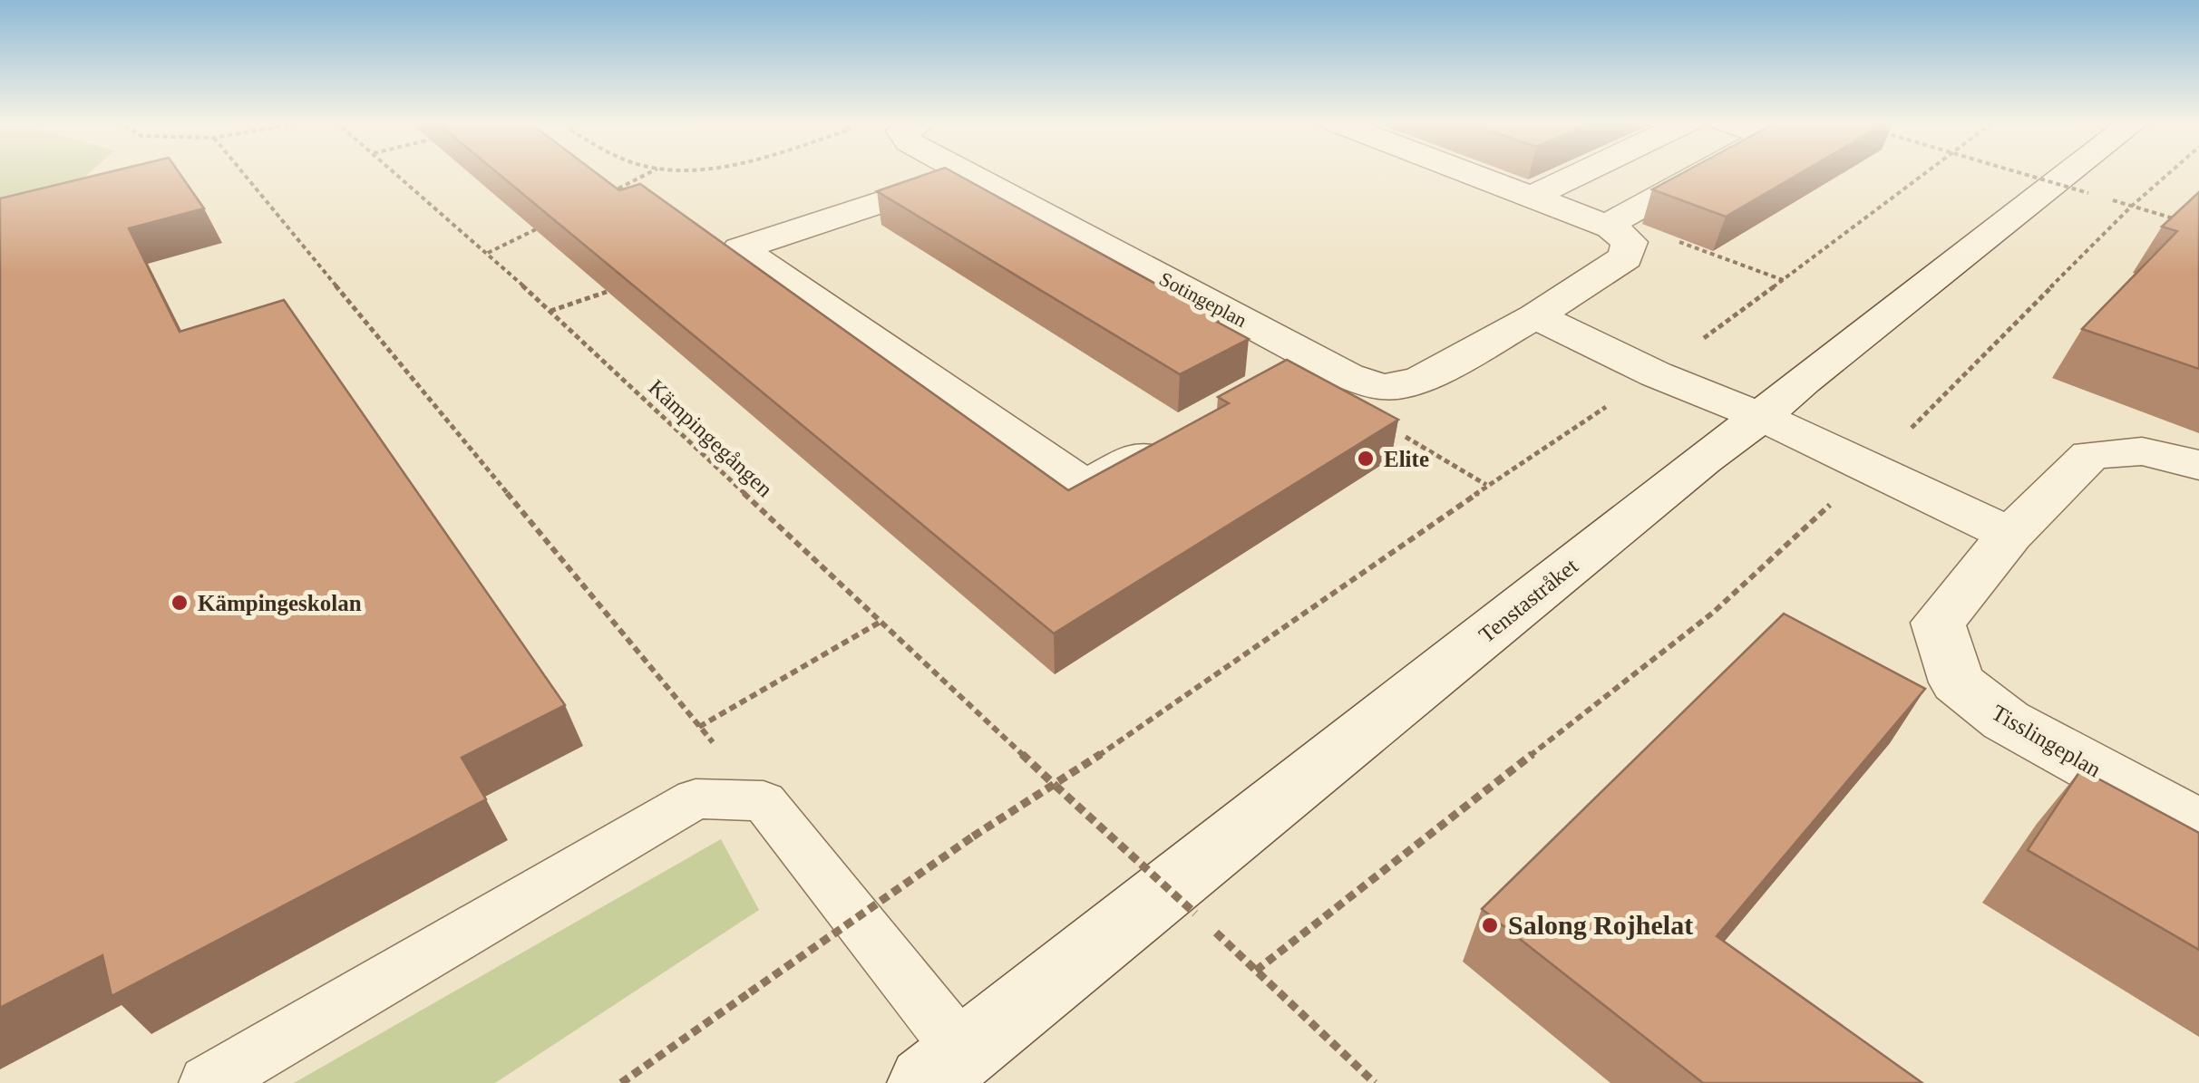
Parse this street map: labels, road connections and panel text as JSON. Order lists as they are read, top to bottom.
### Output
{
  "streets": {
    "street": ["Sotingeplan", "Tenstastråket", "Tisslingeplan"],
    "path": ["Kämpingegången"]
  },
  "places": ["Elite", "Kämpingeskolan", "Salong Rojhelat"]
}
